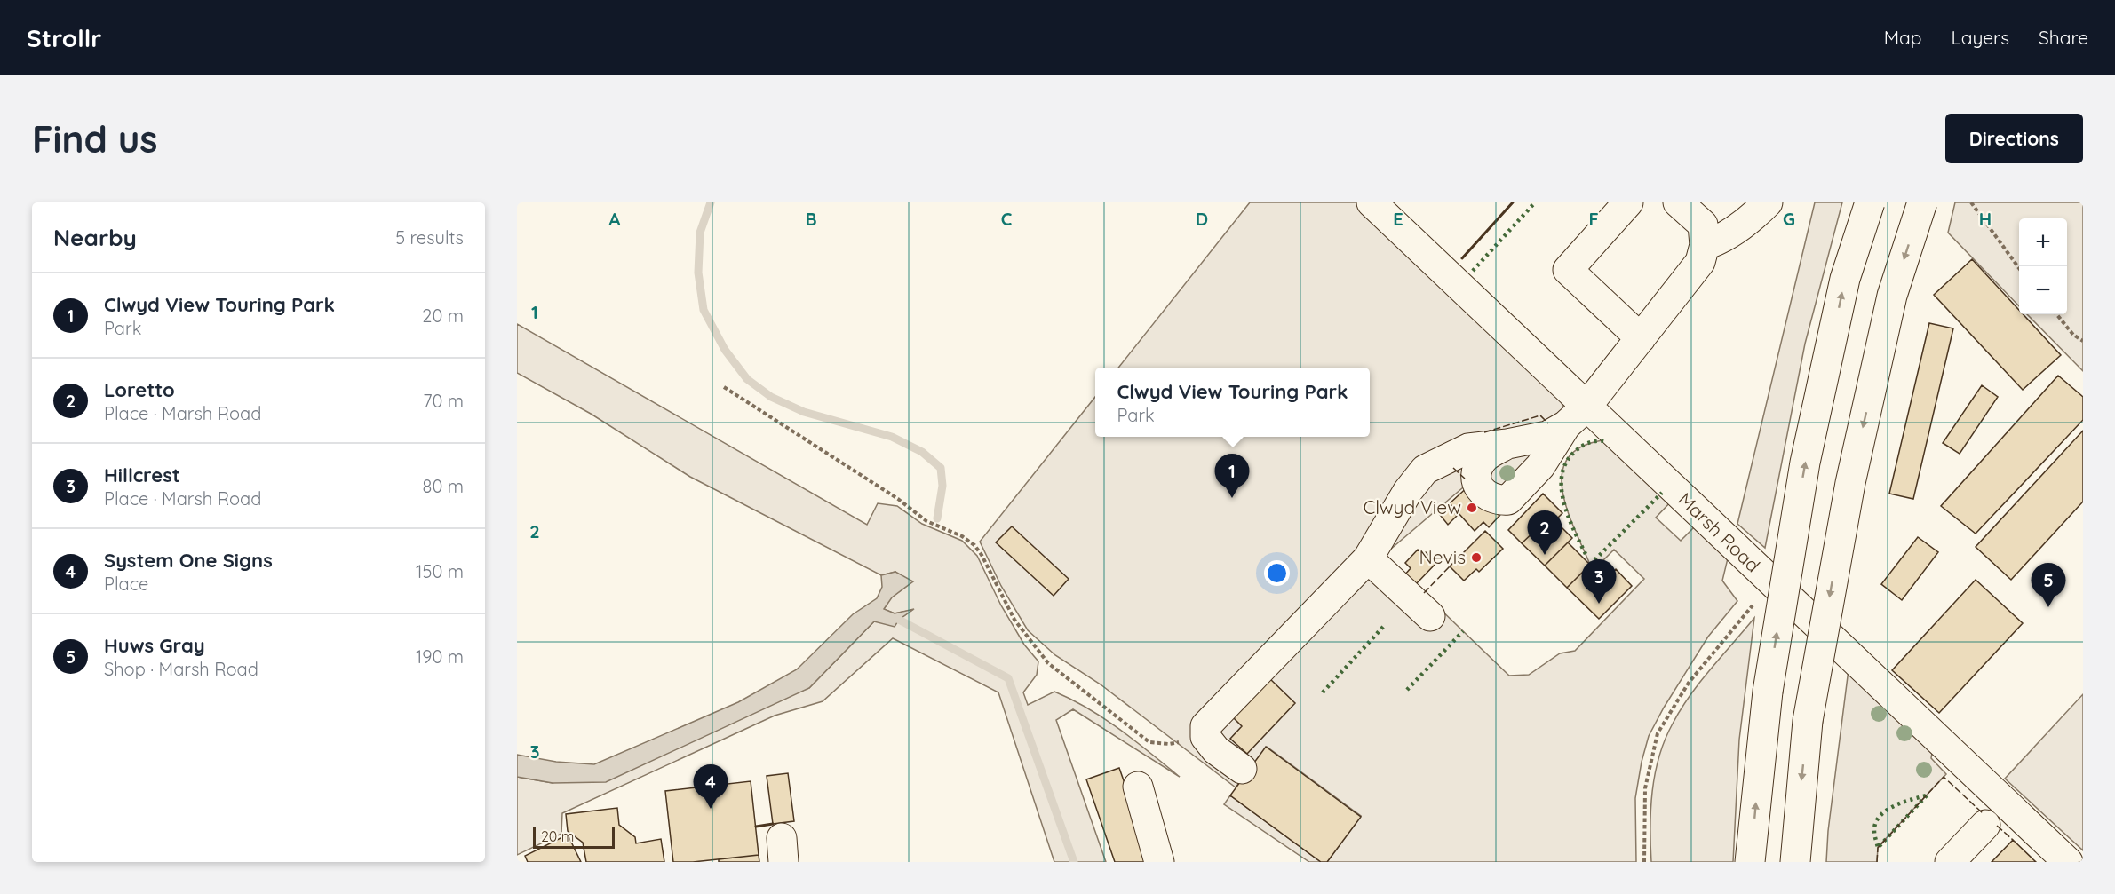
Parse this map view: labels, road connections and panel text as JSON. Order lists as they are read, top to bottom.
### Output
{
  "streets": {
    "main road": ["Marsh Road"]
  },
  "places": ["Clwyd View", "Nevis"],
  "scale_bar": "20 m",
  "page": {
    "header": "Strollr",
    "nav": ["Map", "Layers", "Share"],
    "buttons": "Directions",
    "title": "Find us",
    "heading": ["Nearby", "5 results"],
    "map_buttons": ["+", "−"],
    "list": [
      {
        "mark": "1",
        "name": "Clwyd View Touring Park",
        "note": "Park",
        "value": "20 m"
      },
      {
        "mark": "2",
        "name": "Loretto",
        "note": "Place · Marsh Road",
        "value": "70 m"
      },
      {
        "mark": "3",
        "name": "Hillcrest",
        "note": "Place · Marsh Road",
        "value": "80 m"
      },
      {
        "mark": "4",
        "name": "System One Signs",
        "note": "Place",
        "value": "150 m"
      },
      {
        "mark": "5",
        "name": "Huws Gray",
        "note": "Shop · Marsh Road",
        "value": "190 m"
      }
    ],
    "popup": ["Clwyd View Touring Park", "Park"],
    "pins": [
      "1",
      "2",
      "3",
      "5",
      "4"
    ],
    "scale": "20 m"
  },
  "grid": {
    "columns": [
      "A",
      "B",
      "C",
      "D",
      "E",
      "F",
      "G",
      "H"
    ],
    "rows": ["1", "2", "3"]
  }
}
